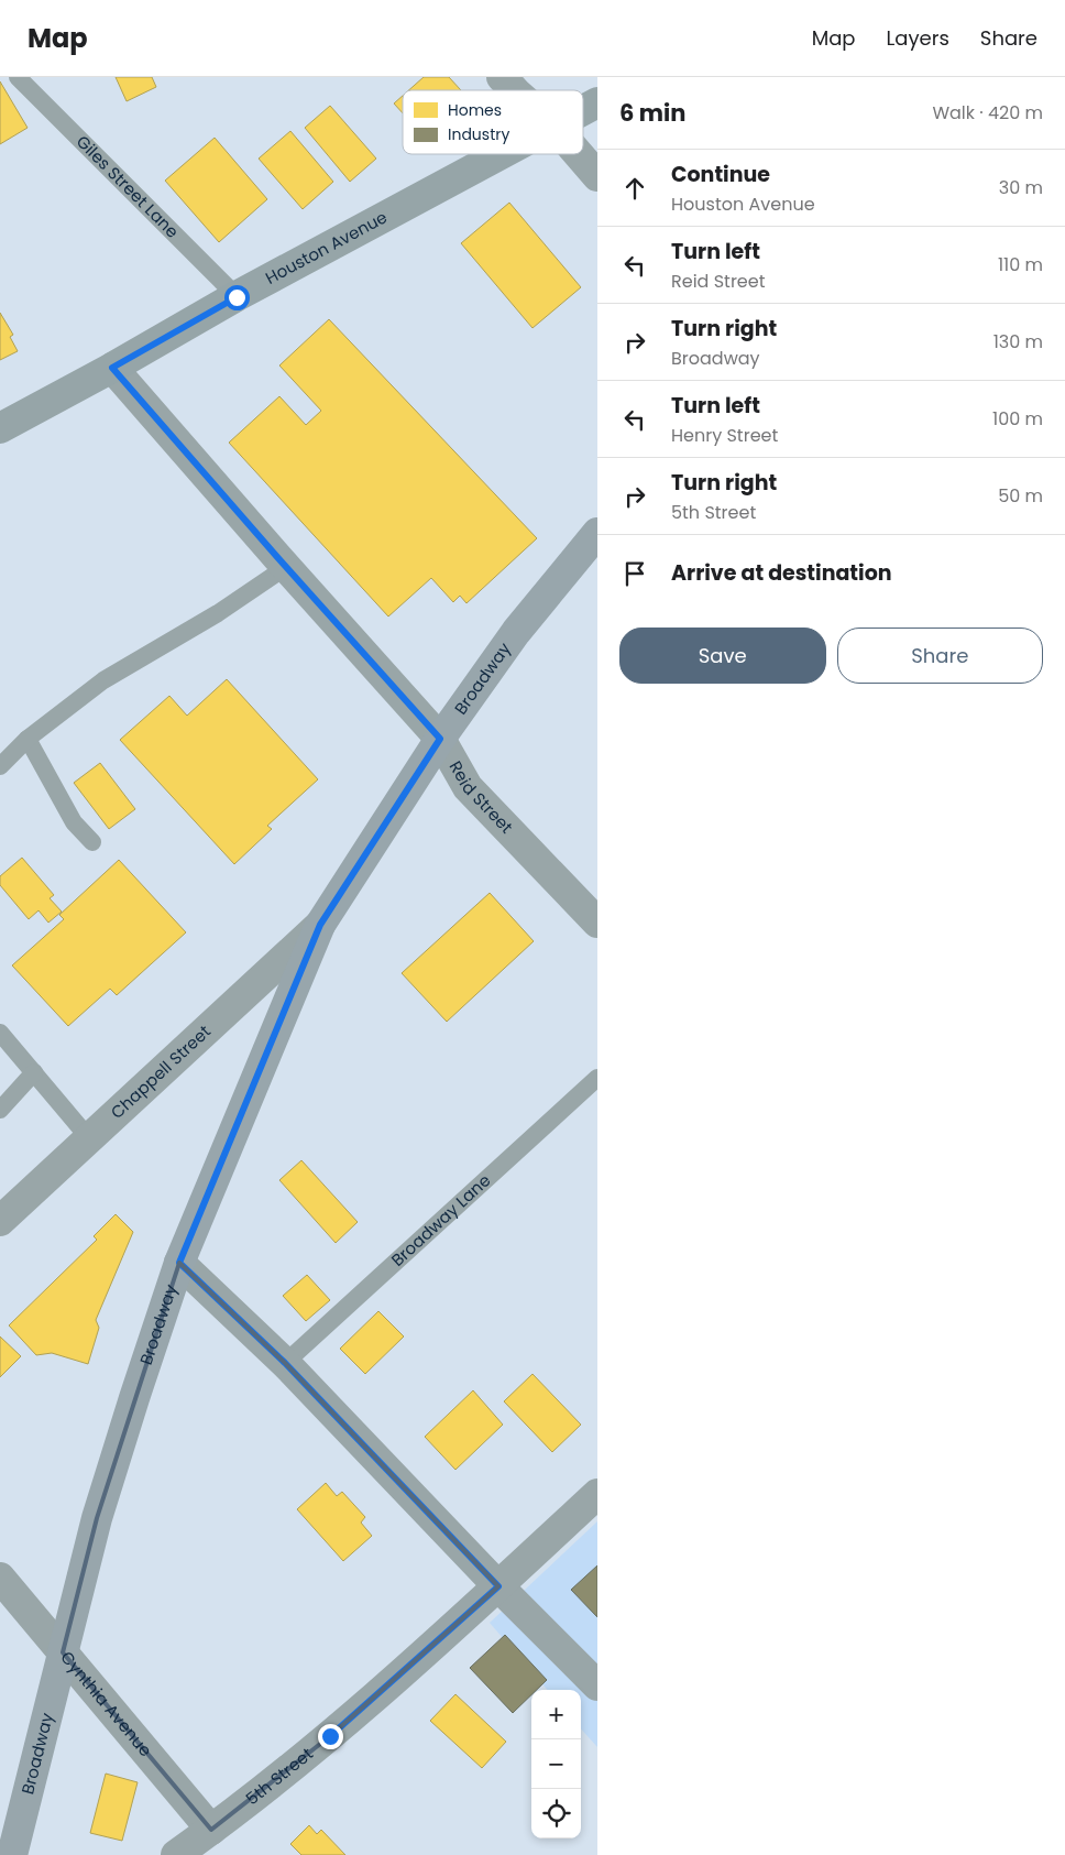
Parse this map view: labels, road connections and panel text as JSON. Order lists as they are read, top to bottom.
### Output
{
  "streets": {
    "main road": ["Broadway"],
    "street": [
      "Houston Avenue",
      "Reid Street",
      "Chappell Street",
      "Cynthia Avenue",
      "5th Street"
    ],
    "lane": ["Giles Street Lane", "Broadway Lane"]
  },
  "crossings": [
    ["Giles Street Lane", "Houston Avenue"],
    ["Houston Avenue", "Reid Street"],
    ["Broadway", "Reid Street"],
    ["Broadway", "Chappell Street"],
    ["Broadway", "Cynthia Avenue"],
    ["Cynthia Avenue", "5th Street"]
  ],
  "legend": ["Homes", "Industry"],
  "page": {
    "header": "Map",
    "nav": ["Map", "Layers", "Share"],
    "heading": ["6 min", "Walk · 420 m"],
    "list": [
      ["Continue", "Houston Avenue", "30 m"],
      ["Turn left", "Reid Street", "110 m"],
      ["Turn right", "Broadway", "130 m"],
      ["Turn left", "Henry Street", "100 m"],
      ["Turn right", "5th Street", "50 m"],
      "Arrive at destination"
    ],
    "buttons": ["Save", "Share"],
    "map_buttons": ["+", "−"]
  }
}
